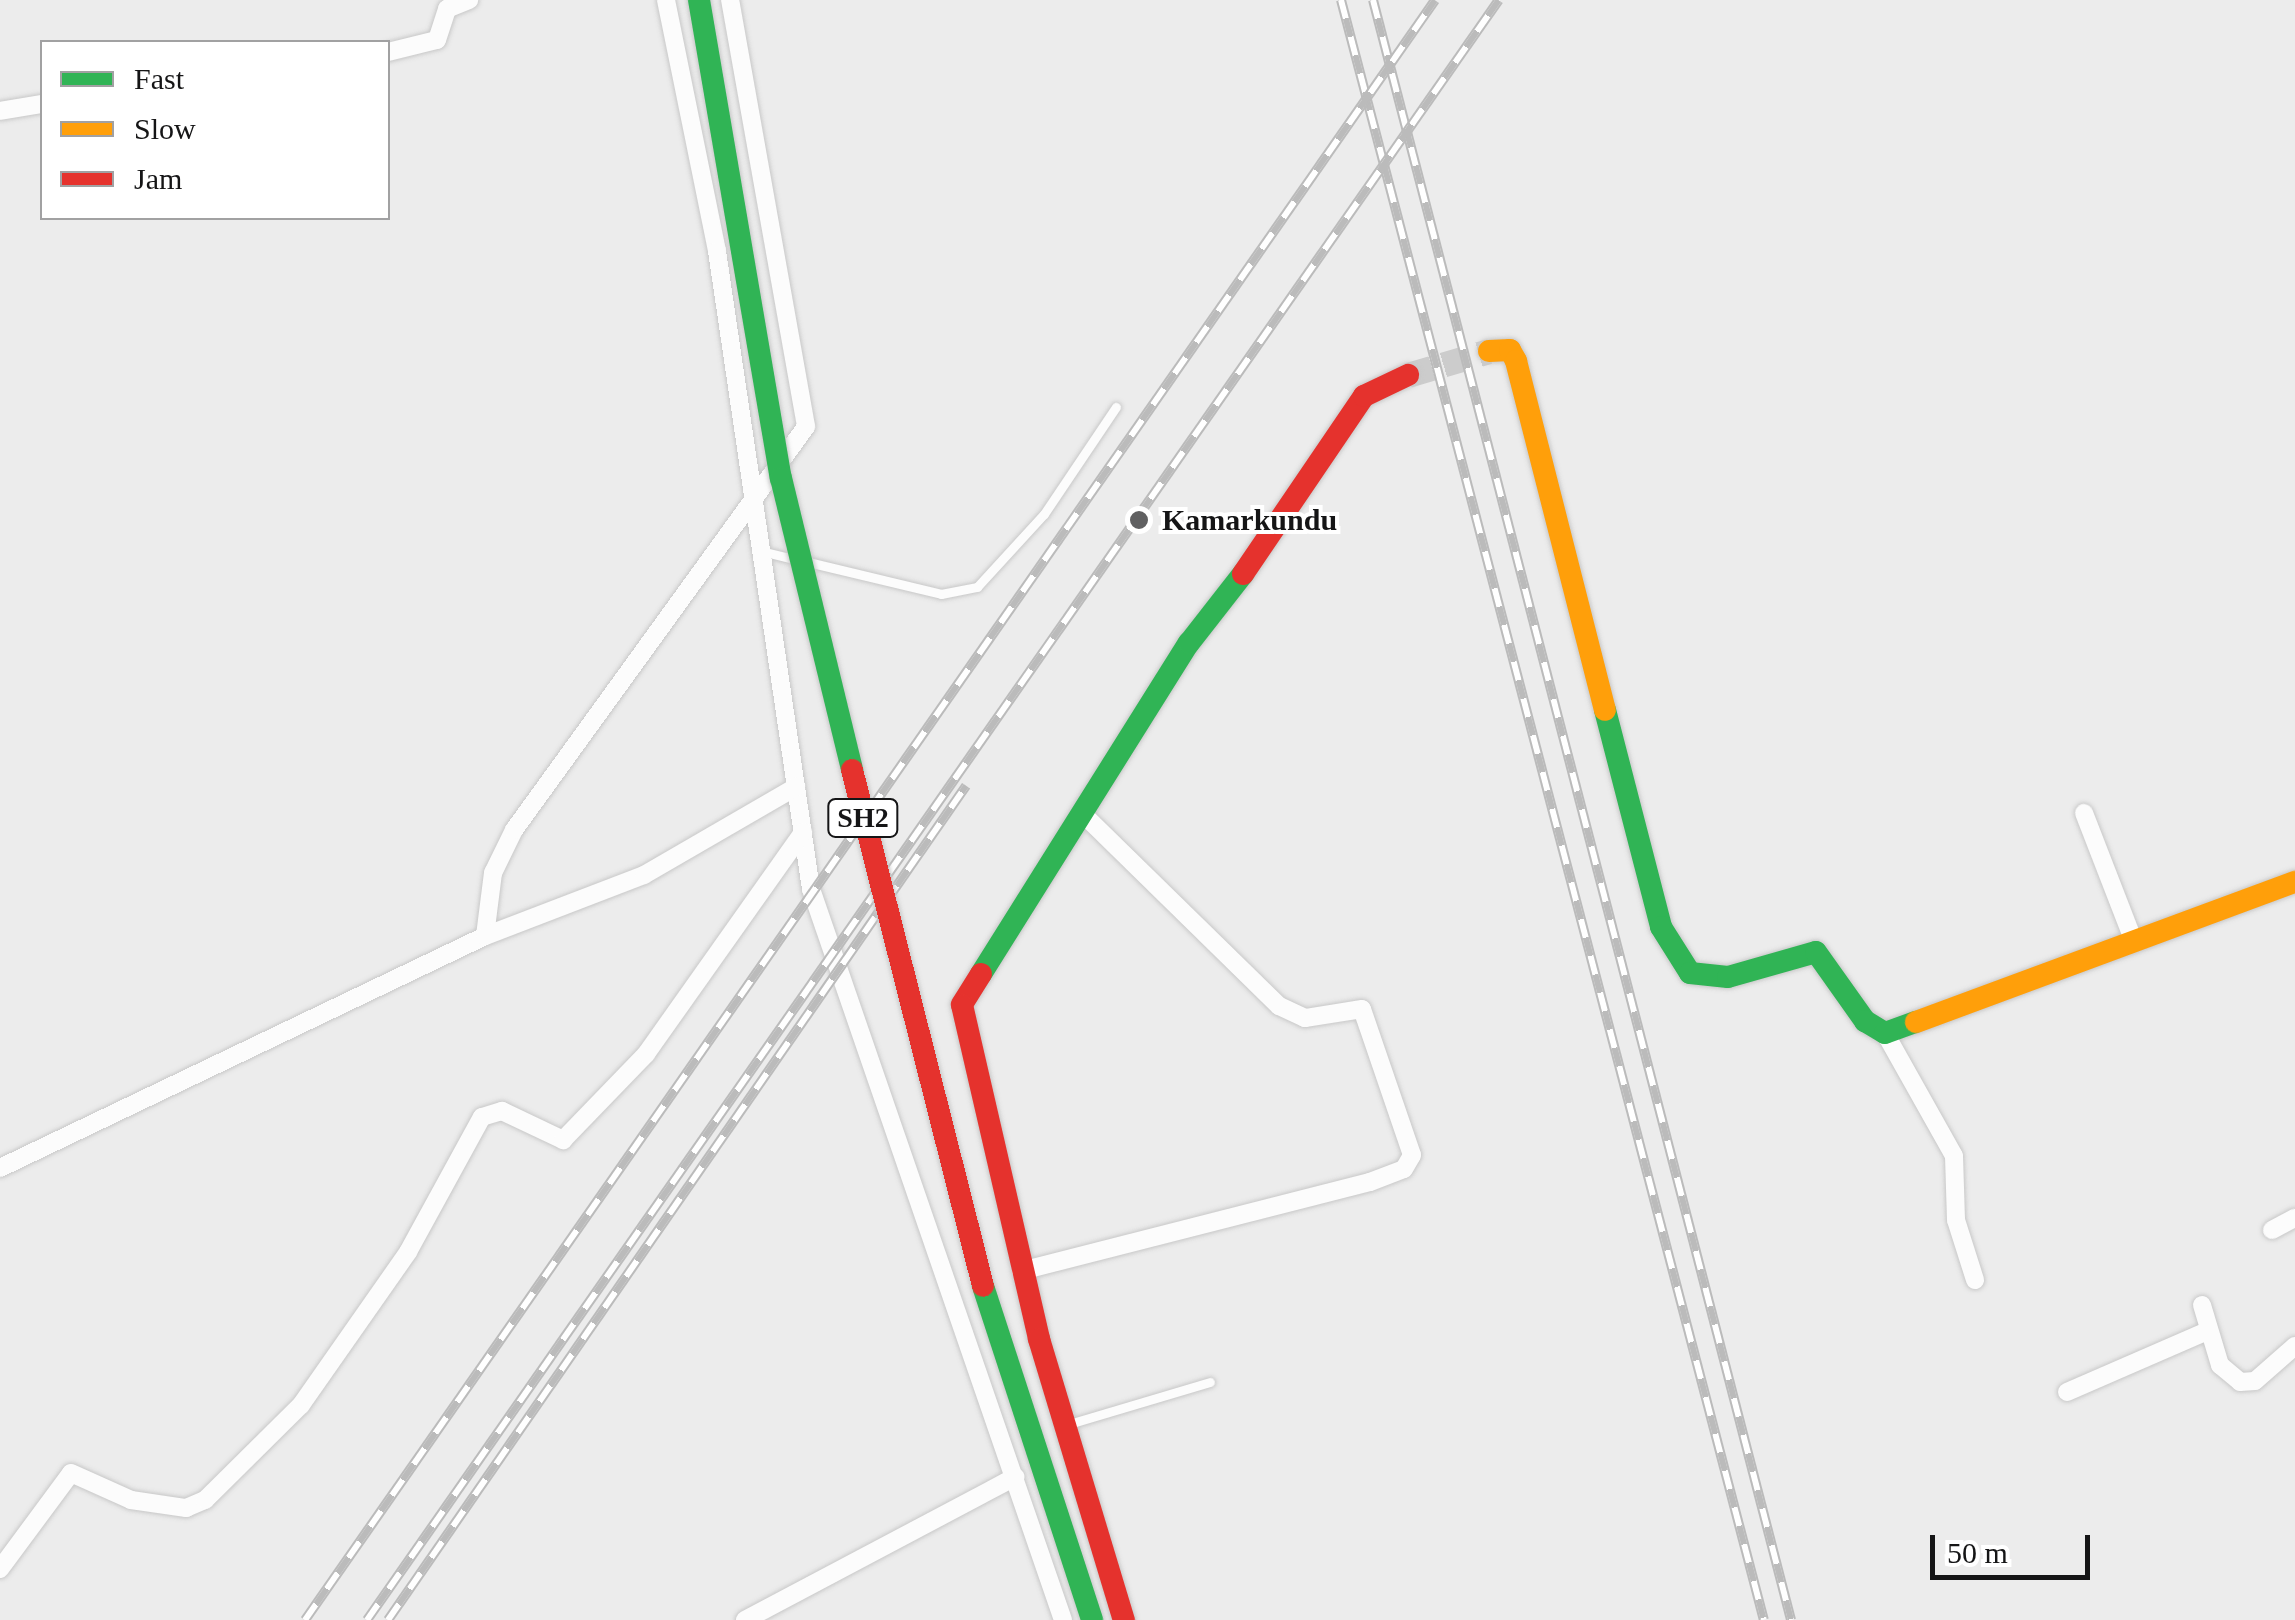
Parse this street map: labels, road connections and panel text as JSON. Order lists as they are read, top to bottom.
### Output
{
  "streets": {
    "street": ["SH2"]
  },
  "places": ["Kamarkundu"],
  "legend": ["Fast", "Slow", "Jam"],
  "scale_bar": "50 m"
}
